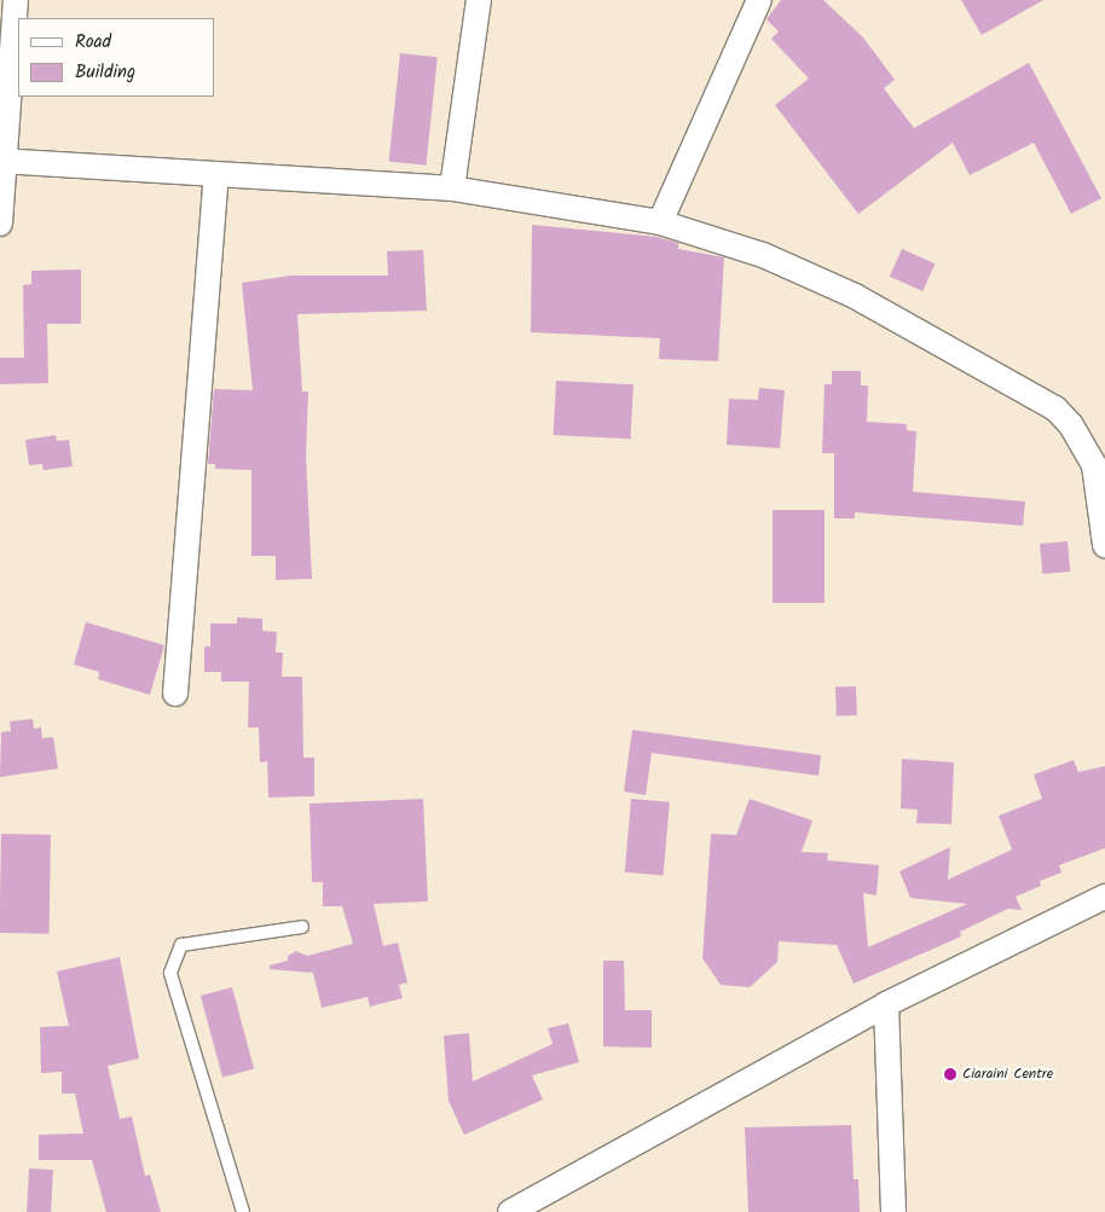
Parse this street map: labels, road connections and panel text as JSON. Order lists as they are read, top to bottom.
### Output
{
  "places": ["Ciaraini Centre"],
  "legend": ["Road", "Building"]
}
